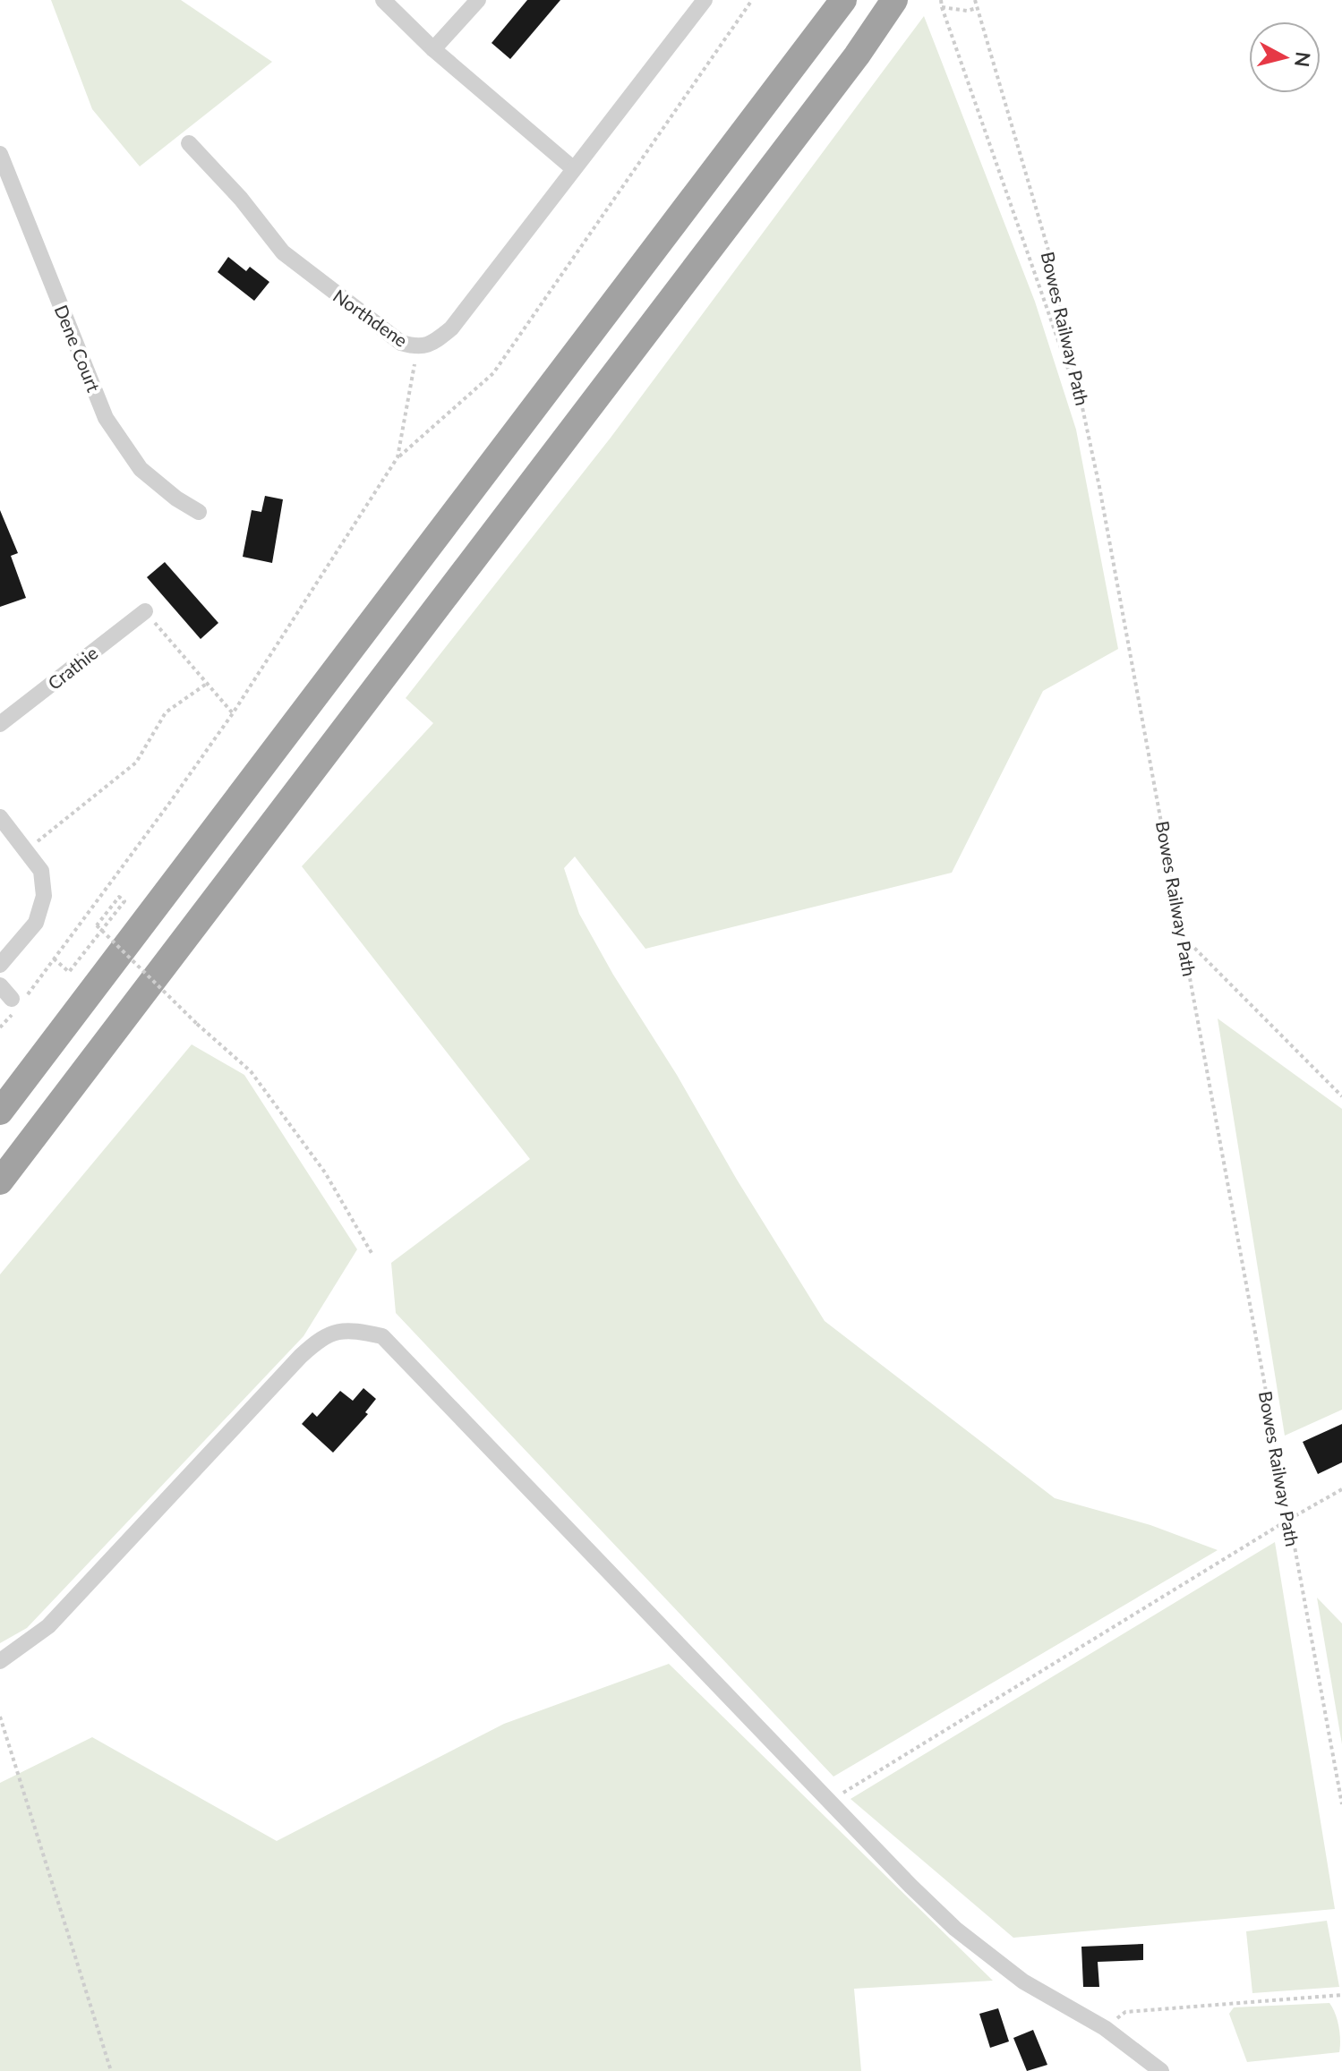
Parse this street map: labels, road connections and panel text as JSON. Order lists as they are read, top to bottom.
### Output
{
  "streets": {
    "street": ["Northdene", "Dene Court", "Crathie"],
    "path": ["Bowes Railway Path"]
  },
  "north": "right"
}
